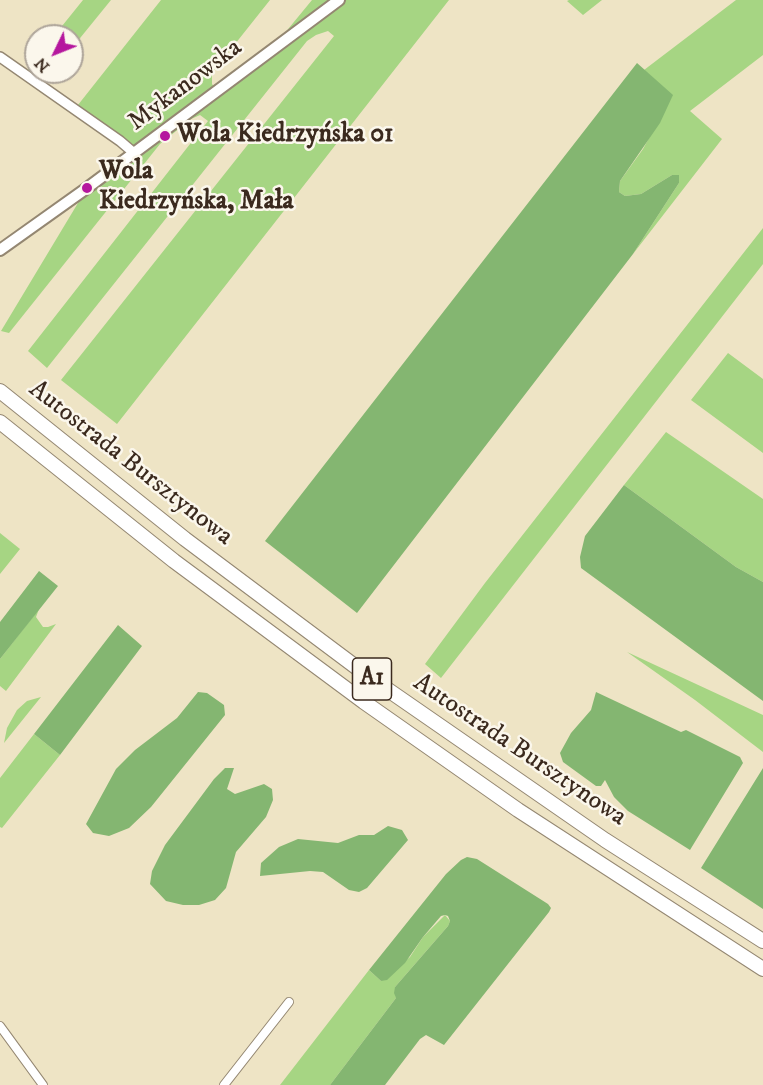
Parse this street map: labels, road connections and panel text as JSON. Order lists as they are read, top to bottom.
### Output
{
  "streets": {
    "highway": ["Autostrada Bursztynowa", "A1"],
    "main road": ["Mykanowska"]
  },
  "places": ["Wola Kiedrzyńska 01", "Wola Kiedrzyńska, Mała"],
  "north": "bottom left"
}
